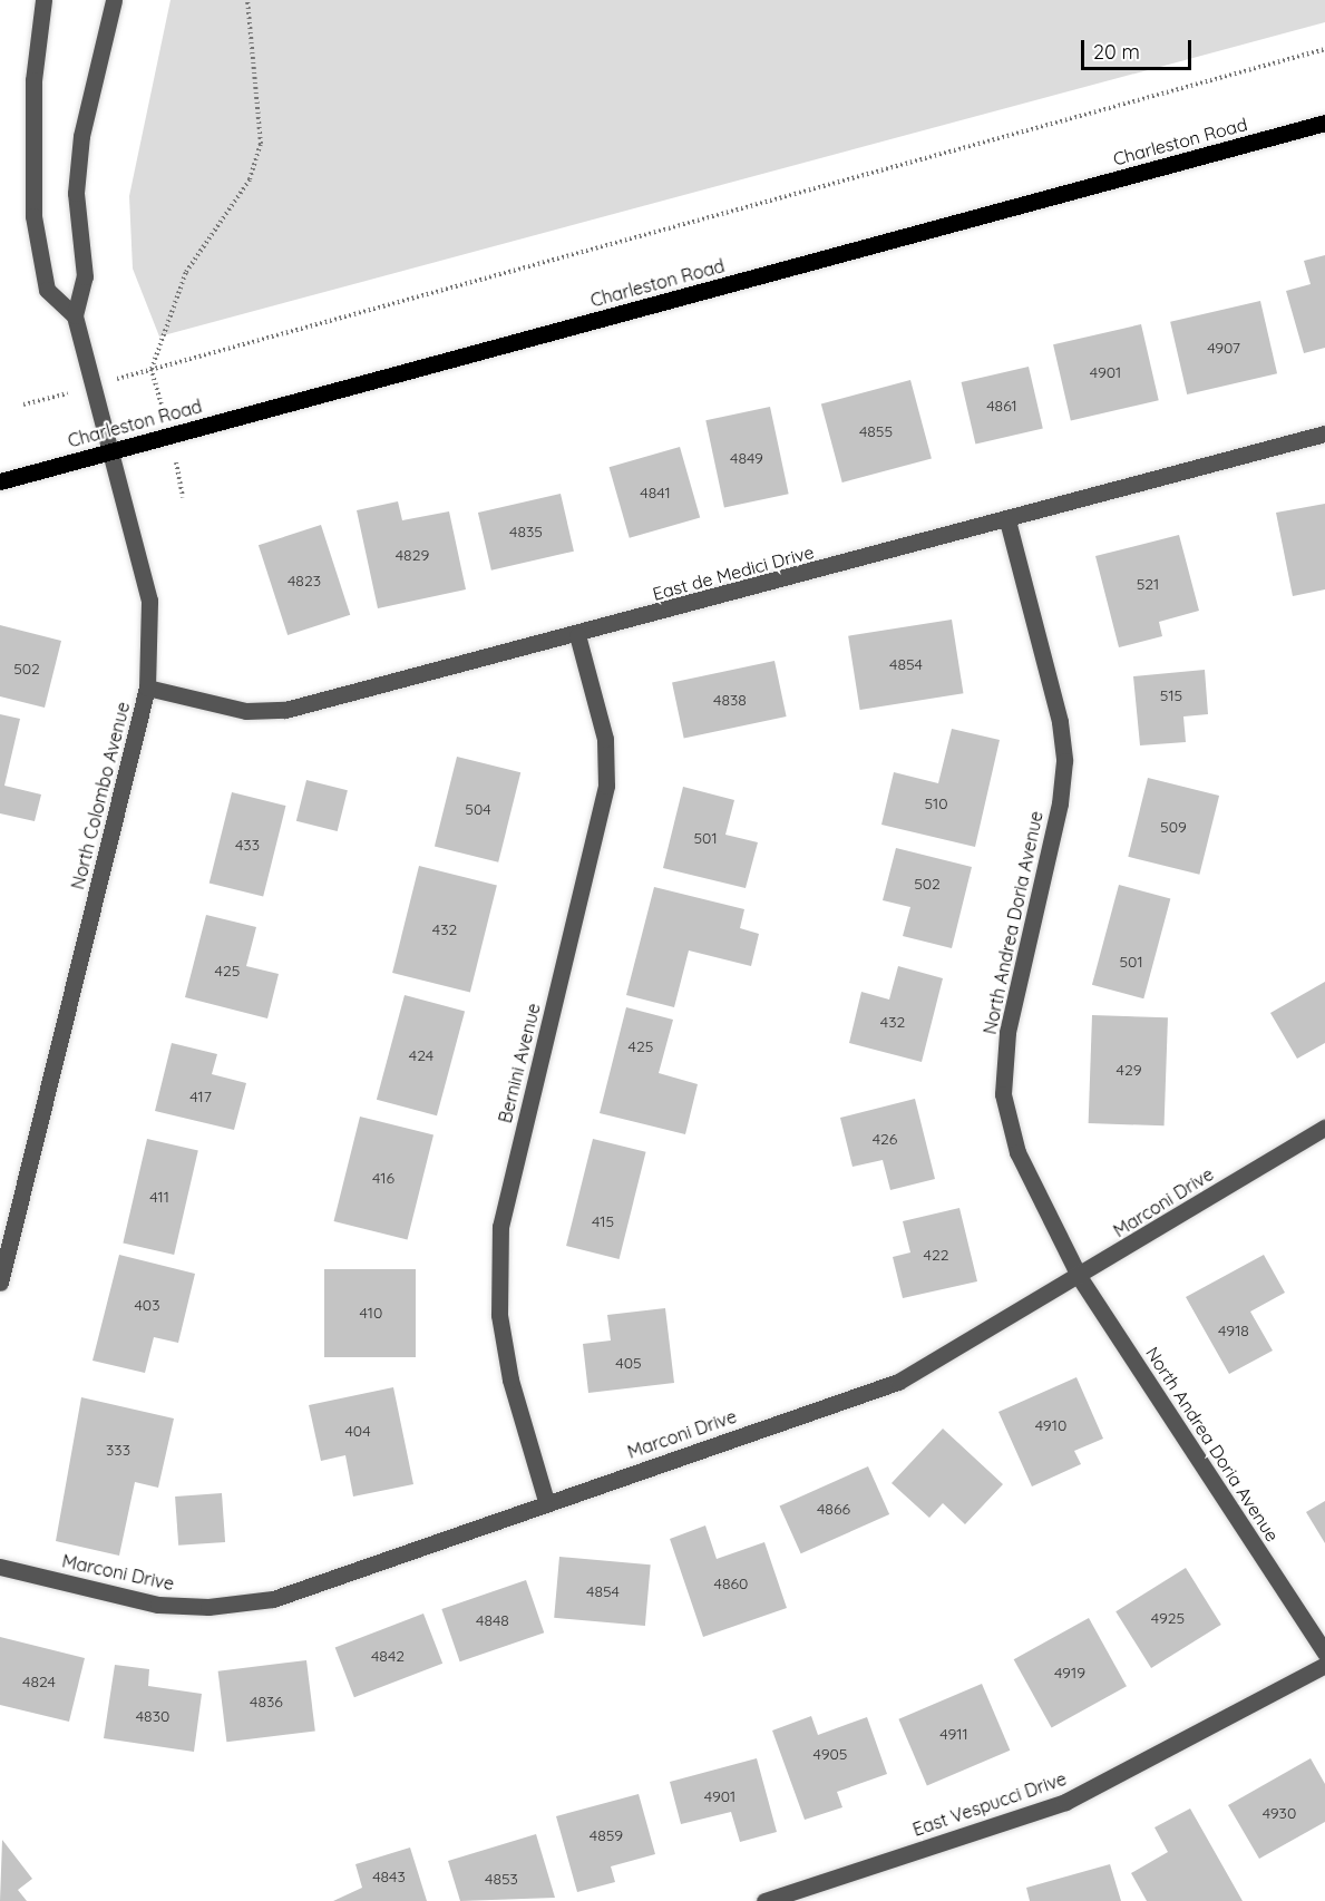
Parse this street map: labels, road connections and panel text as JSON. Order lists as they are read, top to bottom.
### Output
{
  "streets": {
    "main road": ["Charleston Road"],
    "street": [
      "East de Medici Drive",
      "North Colombo Avenue",
      "North Andrea Doria Avenue",
      "Bernini Avenue",
      "Marconi Drive",
      "East Vespucci Drive"
    ]
  },
  "crossings": [
    ["Charleston Road", "North Colombo Avenue"],
    ["East de Medici Drive", "North Colombo Avenue"],
    ["East de Medici Drive", "North Andrea Doria Avenue"],
    ["East de Medici Drive", "Bernini Avenue"],
    ["North Andrea Doria Avenue", "Marconi Drive"],
    ["Bernini Avenue", "Marconi Drive"]
  ],
  "house_numbers": [
    "4907",
    "4901",
    "4861",
    "4855",
    "4849",
    "4841",
    "4835",
    "4829",
    "4823",
    "521",
    "4854",
    "502",
    "515",
    "4838",
    "510",
    "504",
    "509",
    "501",
    "433",
    "502",
    "432",
    "501",
    "425",
    "432",
    "425",
    "424",
    "429",
    "417",
    "426",
    "416",
    "411",
    "415",
    "422",
    "403",
    "410",
    "4918",
    "405",
    "4910",
    "404",
    "333",
    "4866",
    "4860",
    "4854",
    "4925",
    "4848",
    "4842",
    "4919",
    "4824",
    "4836",
    "4830",
    "4911",
    "4905",
    "4901",
    "4930",
    "4859",
    "4843",
    "4853"
  ],
  "scale_bar": "20 m"
}
